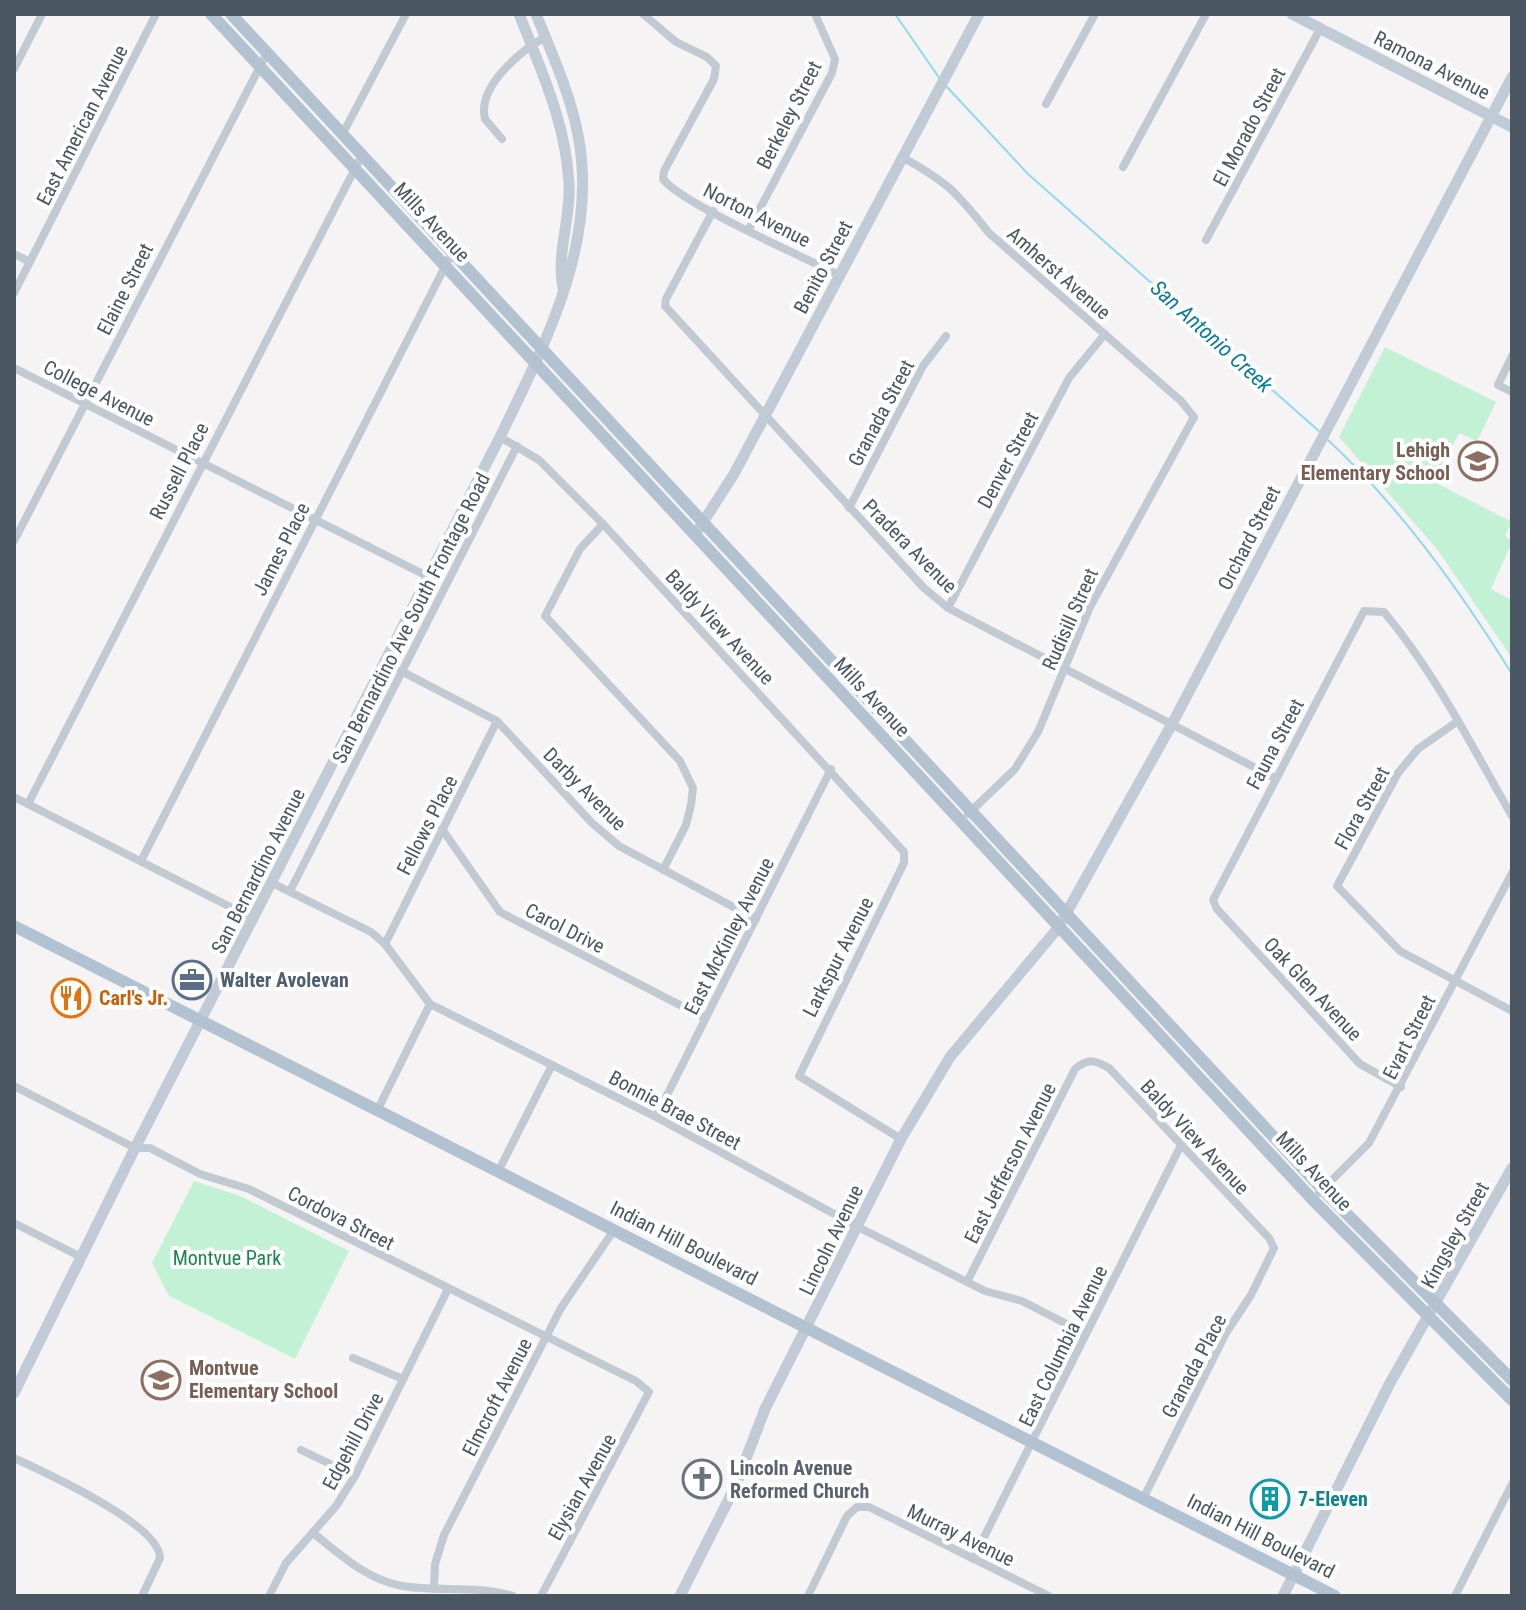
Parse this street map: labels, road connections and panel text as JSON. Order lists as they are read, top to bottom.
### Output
{
  "streets": {
    "main road": ["Mills Avenue", "Indian Hill Boulevard"],
    "street": [
      "Ramona Avenue",
      "Berkeley Street",
      "East American Avenue",
      "El Morado Street",
      "Norton Avenue",
      "Benito Street",
      "Amherst Avenue",
      "Elaine Street",
      "College Avenue",
      "Granada Street",
      "Denver Street",
      "Russell Place",
      "Orchard Street",
      "Pradera Avenue",
      "James Place",
      "San Bernardino Ave South Frontage Road",
      "Rudisill Street",
      "Baldy View Avenue",
      "Fauna Street",
      "Darby Avenue",
      "Flora Street",
      "Fellows Place",
      "San Bernardino Avenue",
      "Carol Drive",
      "East McKinley Avenue",
      "Larkspur Avenue",
      "Oak Glen Avenue",
      "Evart Street",
      "Bonnie Brae Street",
      "East Jefferson Avenue",
      "Cordova Street",
      "Kingsley Street",
      "Lincoln Avenue",
      "East Columbia Avenue",
      "Granada Place",
      "Elmcroft Avenue",
      "Edgehill Drive",
      "Elysian Avenue",
      "Murray Avenue"
    ]
  },
  "crossings": [
    ["Ramona Avenue", "El Morado Street"],
    ["Ramona Avenue", "Orchard Street"],
    ["Berkeley Street", "Norton Avenue"],
    ["Norton Avenue", "Benito Street"],
    ["Norton Avenue", "Pradera Avenue"],
    ["Mills Avenue", "Benito Street"],
    ["Mills Avenue", "Elaine Street"],
    ["Mills Avenue", "Russell Place"],
    ["Mills Avenue", "Orchard Street"],
    ["Mills Avenue", "James Place"],
    ["Mills Avenue", "Rudisill Street"],
    ["Mills Avenue", "San Bernardino Avenue"],
    ["Mills Avenue", "Evart Street"],
    ["Mills Avenue", "Kingsley Street"],
    ["Mills Avenue", "Lincoln Avenue"],
    ["Benito Street", "Amherst Avenue"],
    ["Benito Street", "Pradera Avenue"],
    ["Amherst Avenue", "Denver Street"],
    ["Amherst Avenue", "Rudisill Street"],
    ["Elaine Street", "College Avenue"],
    ["College Avenue", "Russell Place"],
    ["College Avenue", "James Place"],
    ["College Avenue", "San Bernardino Avenue"],
    ["Granada Street", "Pradera Avenue"],
    ["Denver Street", "Pradera Avenue"],
    ["Orchard Street", "Pradera Avenue"],
    ["Orchard Street", "Lincoln Avenue"],
    ["Pradera Avenue", "Rudisill Street"],
    ["Pradera Avenue", "Fauna Street"],
    ["San Bernardino Ave South Frontage Road", "Baldy View Avenue"],
    ["San Bernardino Ave South Frontage Road", "Darby Avenue"],
    ["San Bernardino Ave South Frontage Road", "Bonnie Brae Street"],
    ["Baldy View Avenue", "San Bernardino Avenue"],
    ["Baldy View Avenue", "East McKinley Avenue"],
    ["Baldy View Avenue", "Larkspur Avenue"],
    ["Baldy View Avenue", "East Jefferson Avenue"],
    ["Baldy View Avenue", "East Columbia Avenue"],
    ["Baldy View Avenue", "Granada Place"],
    ["Fauna Street", "Flora Street"],
    ["Fauna Street", "Oak Glen Avenue"],
    ["Darby Avenue", "Fellows Place"],
    ["Darby Avenue", "East McKinley Avenue"],
    ["Flora Street", "Evart Street"],
    ["Fellows Place", "Carol Drive"],
    ["Fellows Place", "Bonnie Brae Street"],
    ["San Bernardino Avenue", "Bonnie Brae Street"],
    ["San Bernardino Avenue", "Cordova Street"],
    ["San Bernardino Avenue", "Indian Hill Boulevard"],
    ["Carol Drive", "East McKinley Avenue"],
    ["East McKinley Avenue", "Bonnie Brae Street"],
    ["Larkspur Avenue", "Lincoln Avenue"],
    ["Oak Glen Avenue", "Evart Street"],
    ["Bonnie Brae Street", "East Jefferson Avenue"],
    ["Bonnie Brae Street", "Lincoln Avenue"],
    ["Bonnie Brae Street", "East Columbia Avenue"],
    ["Cordova Street", "Elmcroft Avenue"],
    ["Cordova Street", "Edgehill Drive"],
    ["Cordova Street", "Elysian Avenue"],
    ["Kingsley Street", "Indian Hill Boulevard"],
    ["Lincoln Avenue", "Indian Hill Boulevard"],
    ["Indian Hill Boulevard", "East Columbia Avenue"],
    ["Indian Hill Boulevard", "Granada Place"],
    ["Indian Hill Boulevard", "Elmcroft Avenue"],
    ["East Columbia Avenue", "Murray Avenue"]
  ],
  "water": ["San Antonio Creek"],
  "parks": ["Montvue Park"],
  "places": {
    "school or university": ["Lehigh Elementary School", "Montvue Elementary School"],
    "office": ["Walter Avolevan"],
    "restaurant": ["Carl's Jr."],
    "church": ["Lincoln Avenue Reformed Church"],
    "building": ["7-Eleven"]
  }
}
